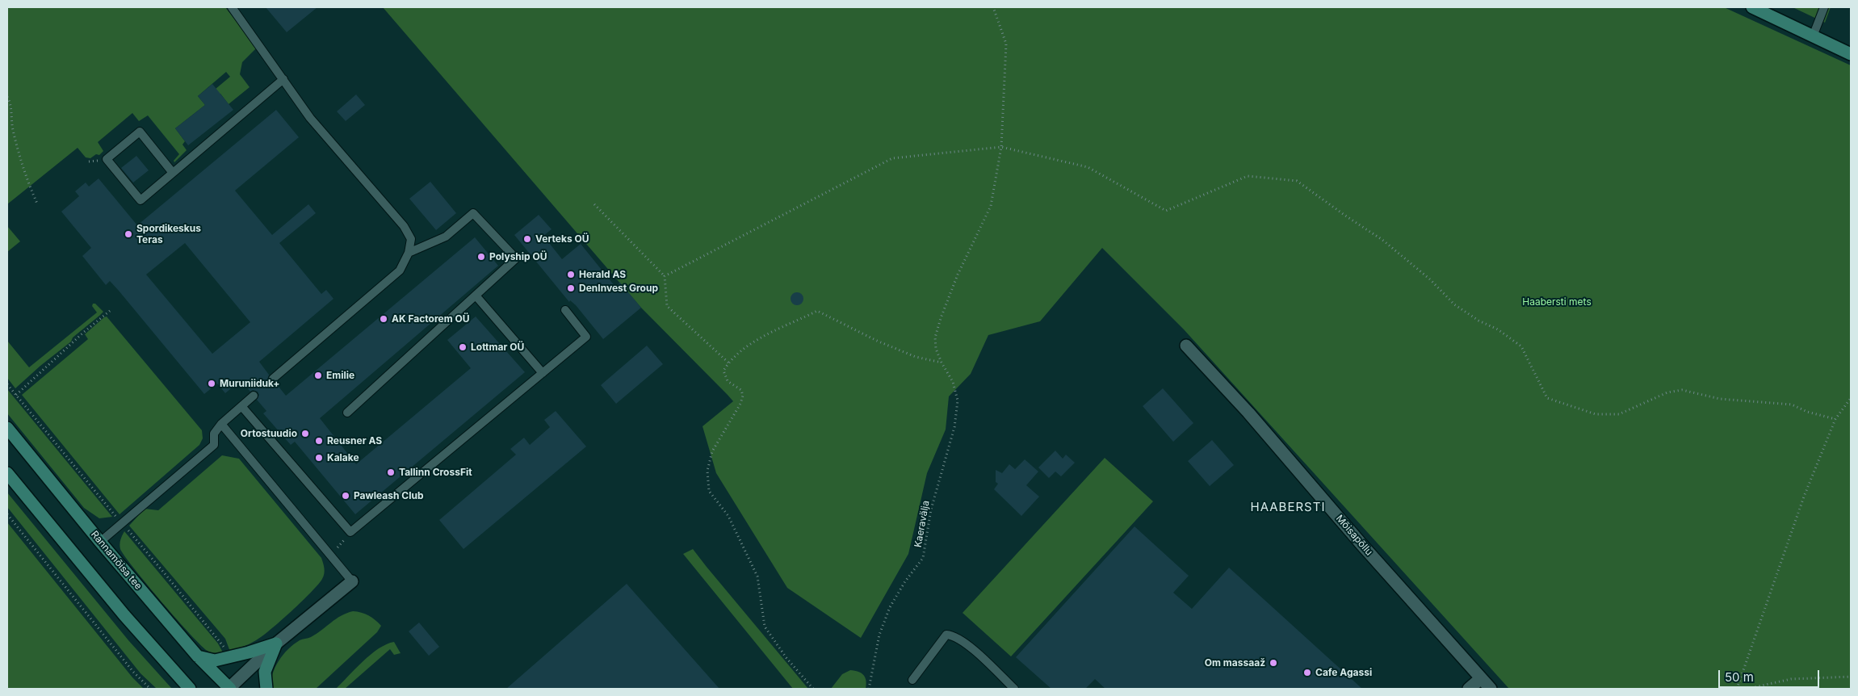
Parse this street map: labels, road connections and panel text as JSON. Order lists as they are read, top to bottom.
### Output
{
  "streets": {
    "main road": ["Rannamõisa tee"],
    "street": ["Mõisapõllu"],
    "path": ["Kaeravälja"]
  },
  "districts": ["HAABERSTI"],
  "parks": ["Haabersti mets"],
  "places": [
    "Spordikeskus Teras",
    "Verteks OÜ",
    "Polyship OÜ",
    "Herald AS",
    "DenInvest Group",
    "AK Factorem OÜ",
    "Lottmar OÜ",
    "Emilie",
    "Muruniiduk+",
    "Ortostuudio",
    "Reusner AS",
    "Kalake",
    "Tallinn CrossFit",
    "Pawleash Club",
    "Om massaaž",
    "Cafe Agassi"
  ],
  "scale_bar": "50 m"
}
